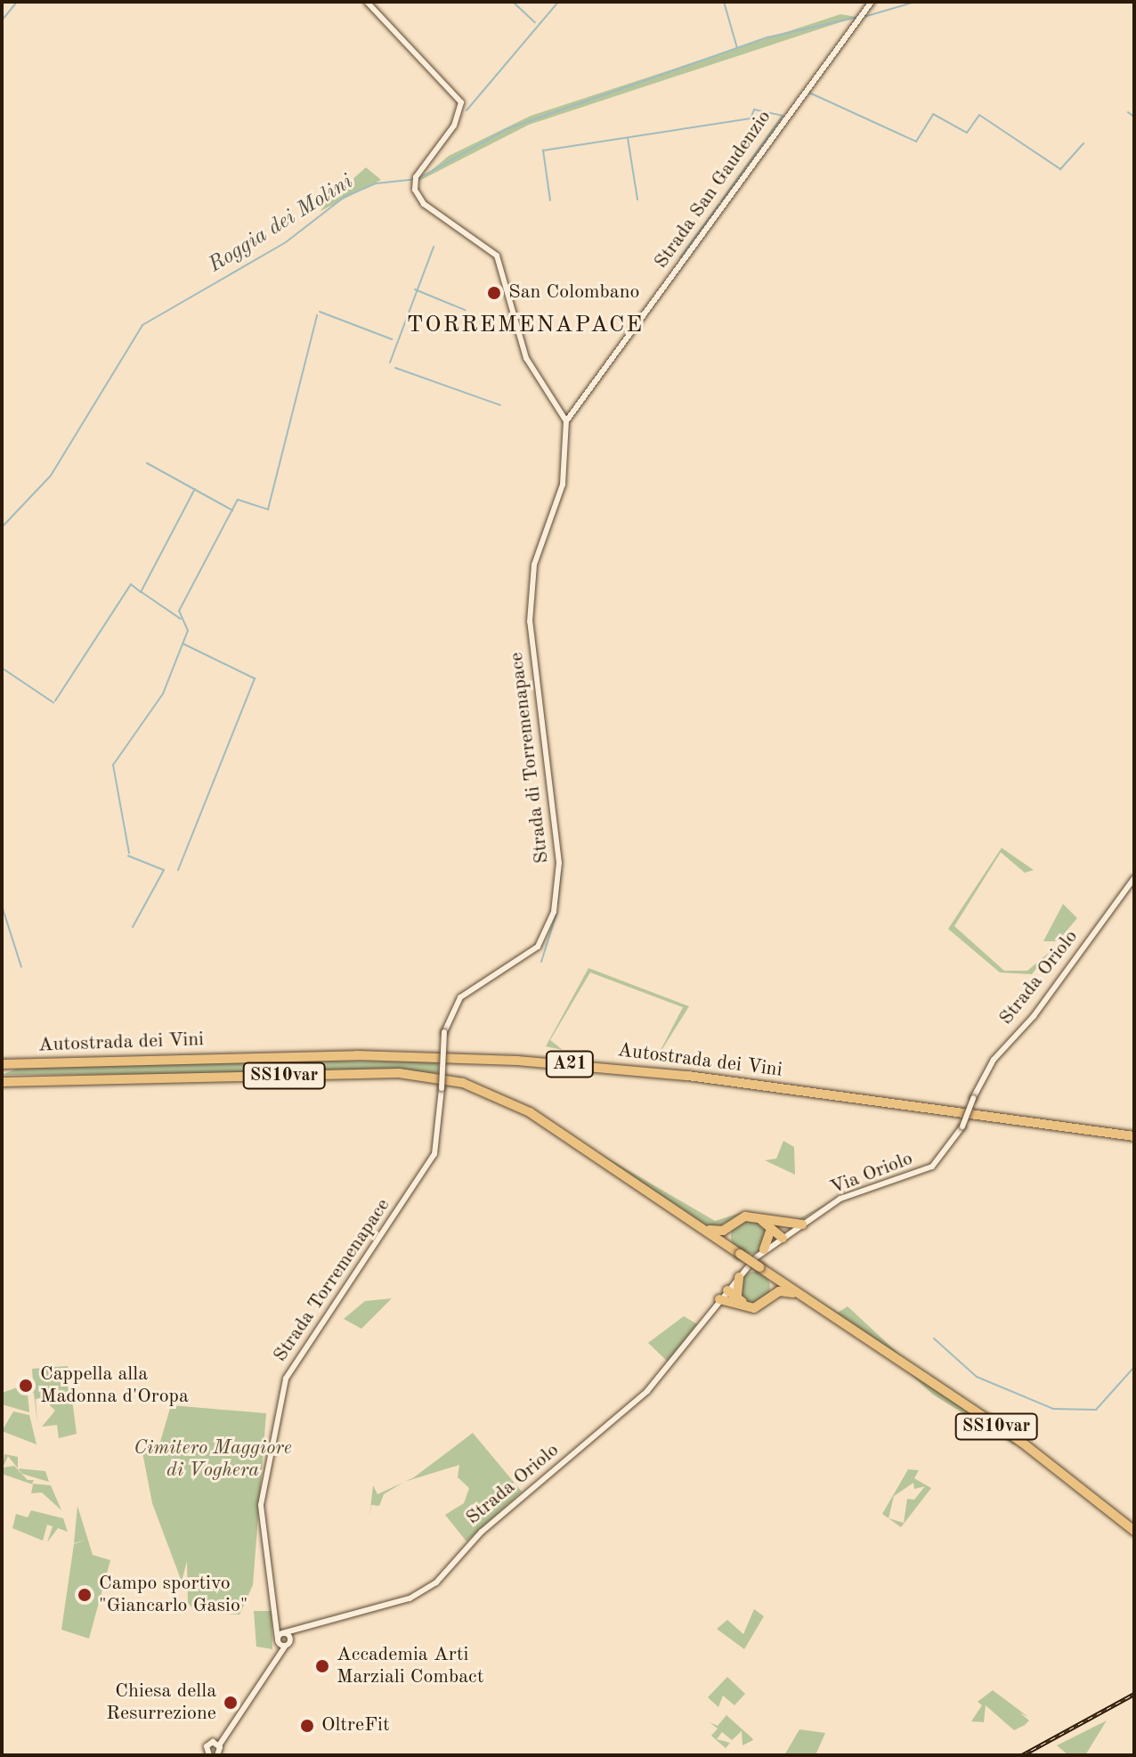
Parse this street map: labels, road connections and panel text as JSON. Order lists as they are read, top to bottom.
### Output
{
  "streets": {
    "highway": ["Autostrada dei Vini", "A21", "SS10var"],
    "street": [
      "Strada San Gaudenzio",
      "Strada di Torremenapace",
      "Strada Oriolo",
      "Via Oriolo",
      "Strada Torremenapace"
    ]
  },
  "crossings": [
    ["Strada San Gaudenzio", "Strada di Torremenapace"],
    ["Strada di Torremenapace", "Strada Torremenapace"],
    ["Strada Oriolo", "Via Oriolo"],
    ["SS10var", "Via Oriolo"]
  ],
  "districts": ["TORREMENAPACE"],
  "water": ["Roggia dei Molini"],
  "parks": ["Cimitero Maggiore di Voghera"],
  "places": [
    "San Colombano",
    "Cappella alla Madonna d'Oropa",
    "Campo sportivo \"Giancarlo Gasio\"",
    "Accademia Arti Marziali Combact",
    "Chiesa della Resurrezione",
    "OltreFit"
  ]
}
